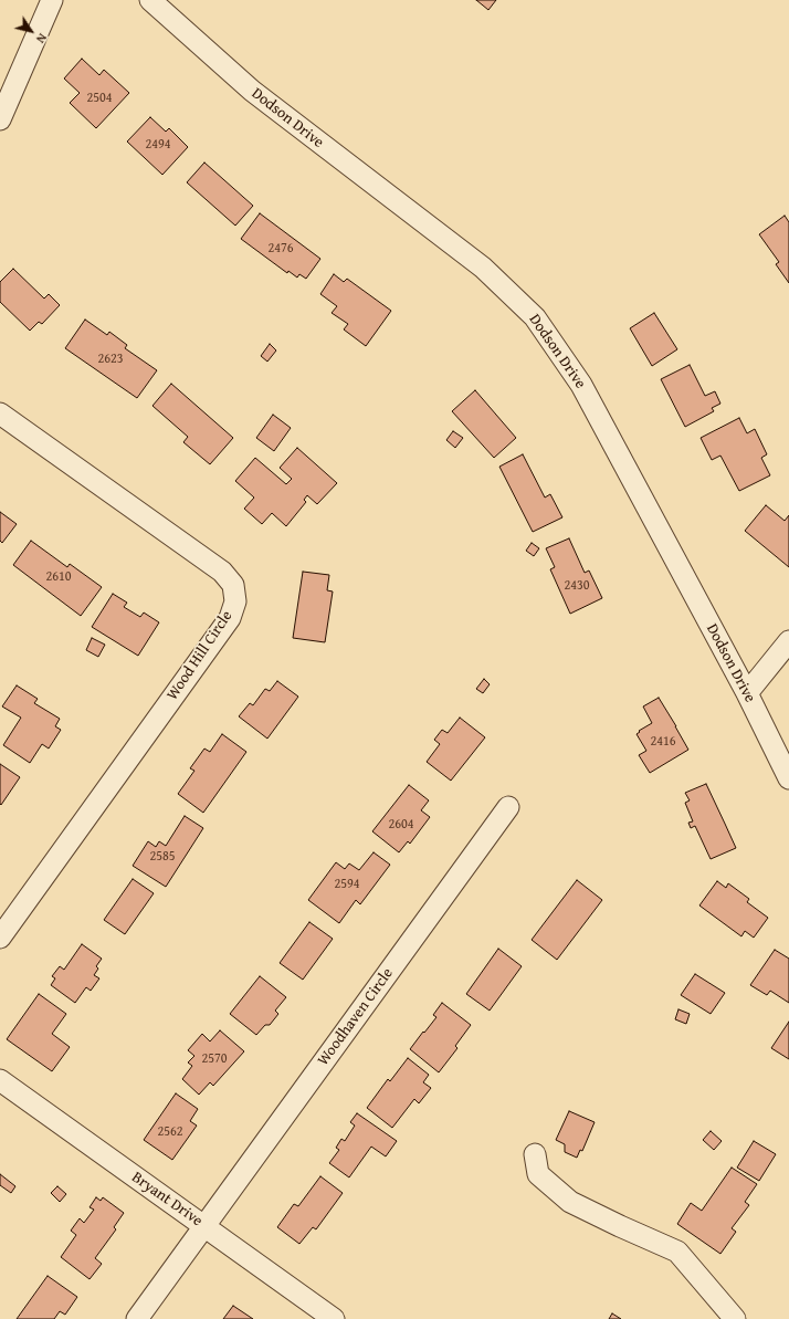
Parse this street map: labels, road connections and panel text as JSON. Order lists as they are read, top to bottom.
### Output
{
  "streets": {
    "street": [
      "Dodson Drive",
      "Wood Hill Circle",
      "Woodhaven Circle",
      "Bryant Drive"
    ]
  },
  "crossings": [
    ["Woodhaven Circle", "Bryant Drive"]
  ],
  "house_numbers": [
    "2504",
    "2494",
    "2476",
    "2623",
    "2610",
    "2430",
    "2416",
    "2604",
    "2585",
    "2594",
    "2570",
    "2562"
  ],
  "north": "bottom right"
}
